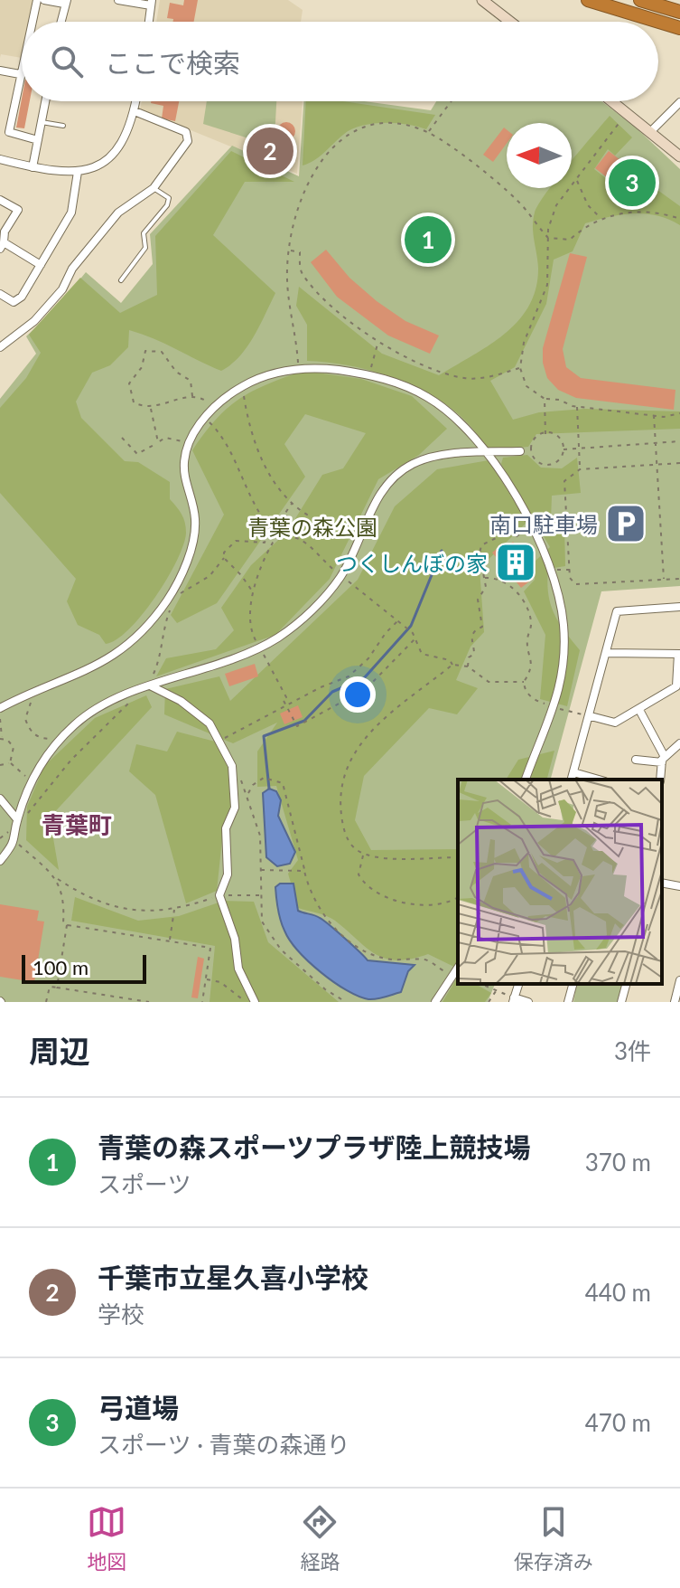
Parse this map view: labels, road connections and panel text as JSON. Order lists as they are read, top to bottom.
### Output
{
  "districts": ["青葉町"],
  "parks": ["青葉の森公園"],
  "places": {
    "parking": ["南口駐車場"],
    "building": ["つくしんぼの家"]
  },
  "scale_bar": "100 m",
  "north": "left",
  "page": {
    "search": "ここで検索",
    "pins": ["2", "3", "1"],
    "scale": "100 m",
    "heading": ["周辺", "3件"],
    "list": [
      {
        "mark": "1",
        "name": "青葉の森スポーツプラザ陸上競技場",
        "note": "スポーツ",
        "value": "370 m"
      },
      {
        "mark": "2",
        "name": "千葉市立星久喜小学校",
        "note": "学校",
        "value": "440 m"
      },
      {
        "mark": "3",
        "name": "弓道場",
        "note": "スポーツ · 青葉の森通り",
        "value": "470 m"
      }
    ],
    "nav": ["地図", "経路", "保存済み"]
  }
}
